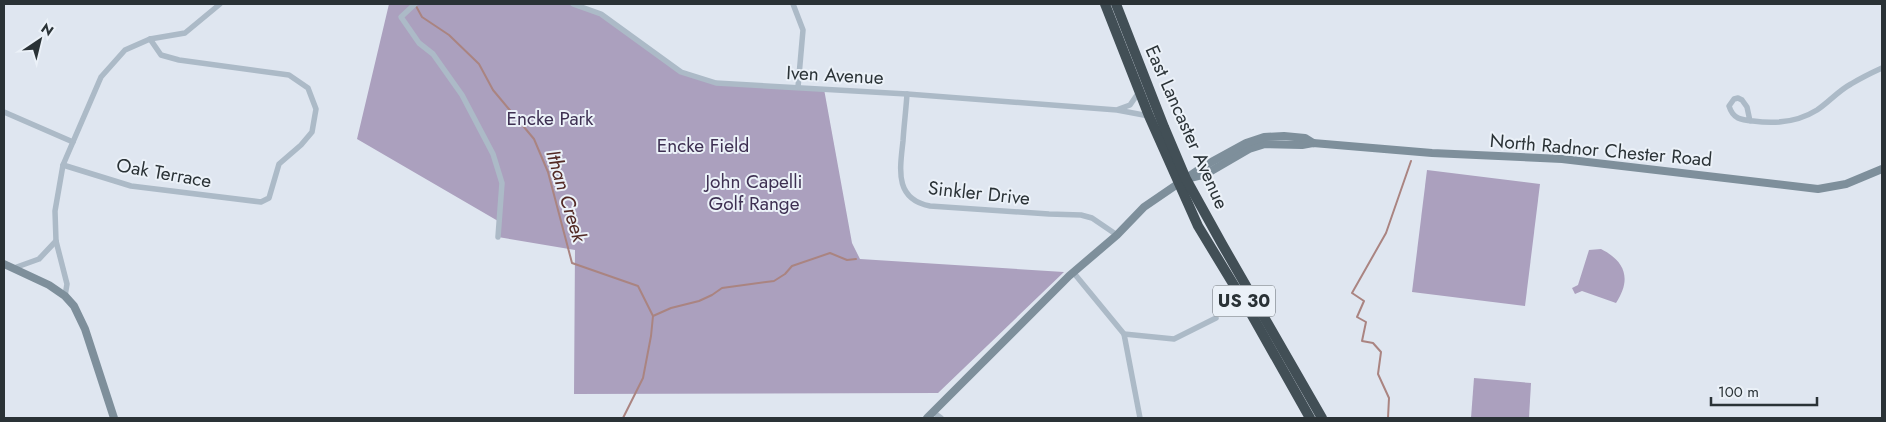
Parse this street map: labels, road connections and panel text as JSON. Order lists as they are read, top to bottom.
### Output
{
  "streets": {
    "highway": ["East Lancaster Avenue", "US 30"],
    "main road": ["North Radnor Chester Road"],
    "street": ["Iven Avenue", "Oak Terrace", "Sinkler Drive"]
  },
  "crossings": [
    ["Iven Avenue", "East Lancaster Avenue"],
    ["Iven Avenue", "Sinkler Drive"],
    ["East Lancaster Avenue", "North Radnor Chester Road"],
    ["North Radnor Chester Road", "Sinkler Drive"]
  ],
  "water": ["Ithan Creek"],
  "parks": ["Encke Park", "Encke Field", "John Capelli Golf Range"],
  "scale_bar": "100 m",
  "north": "top right"
}
